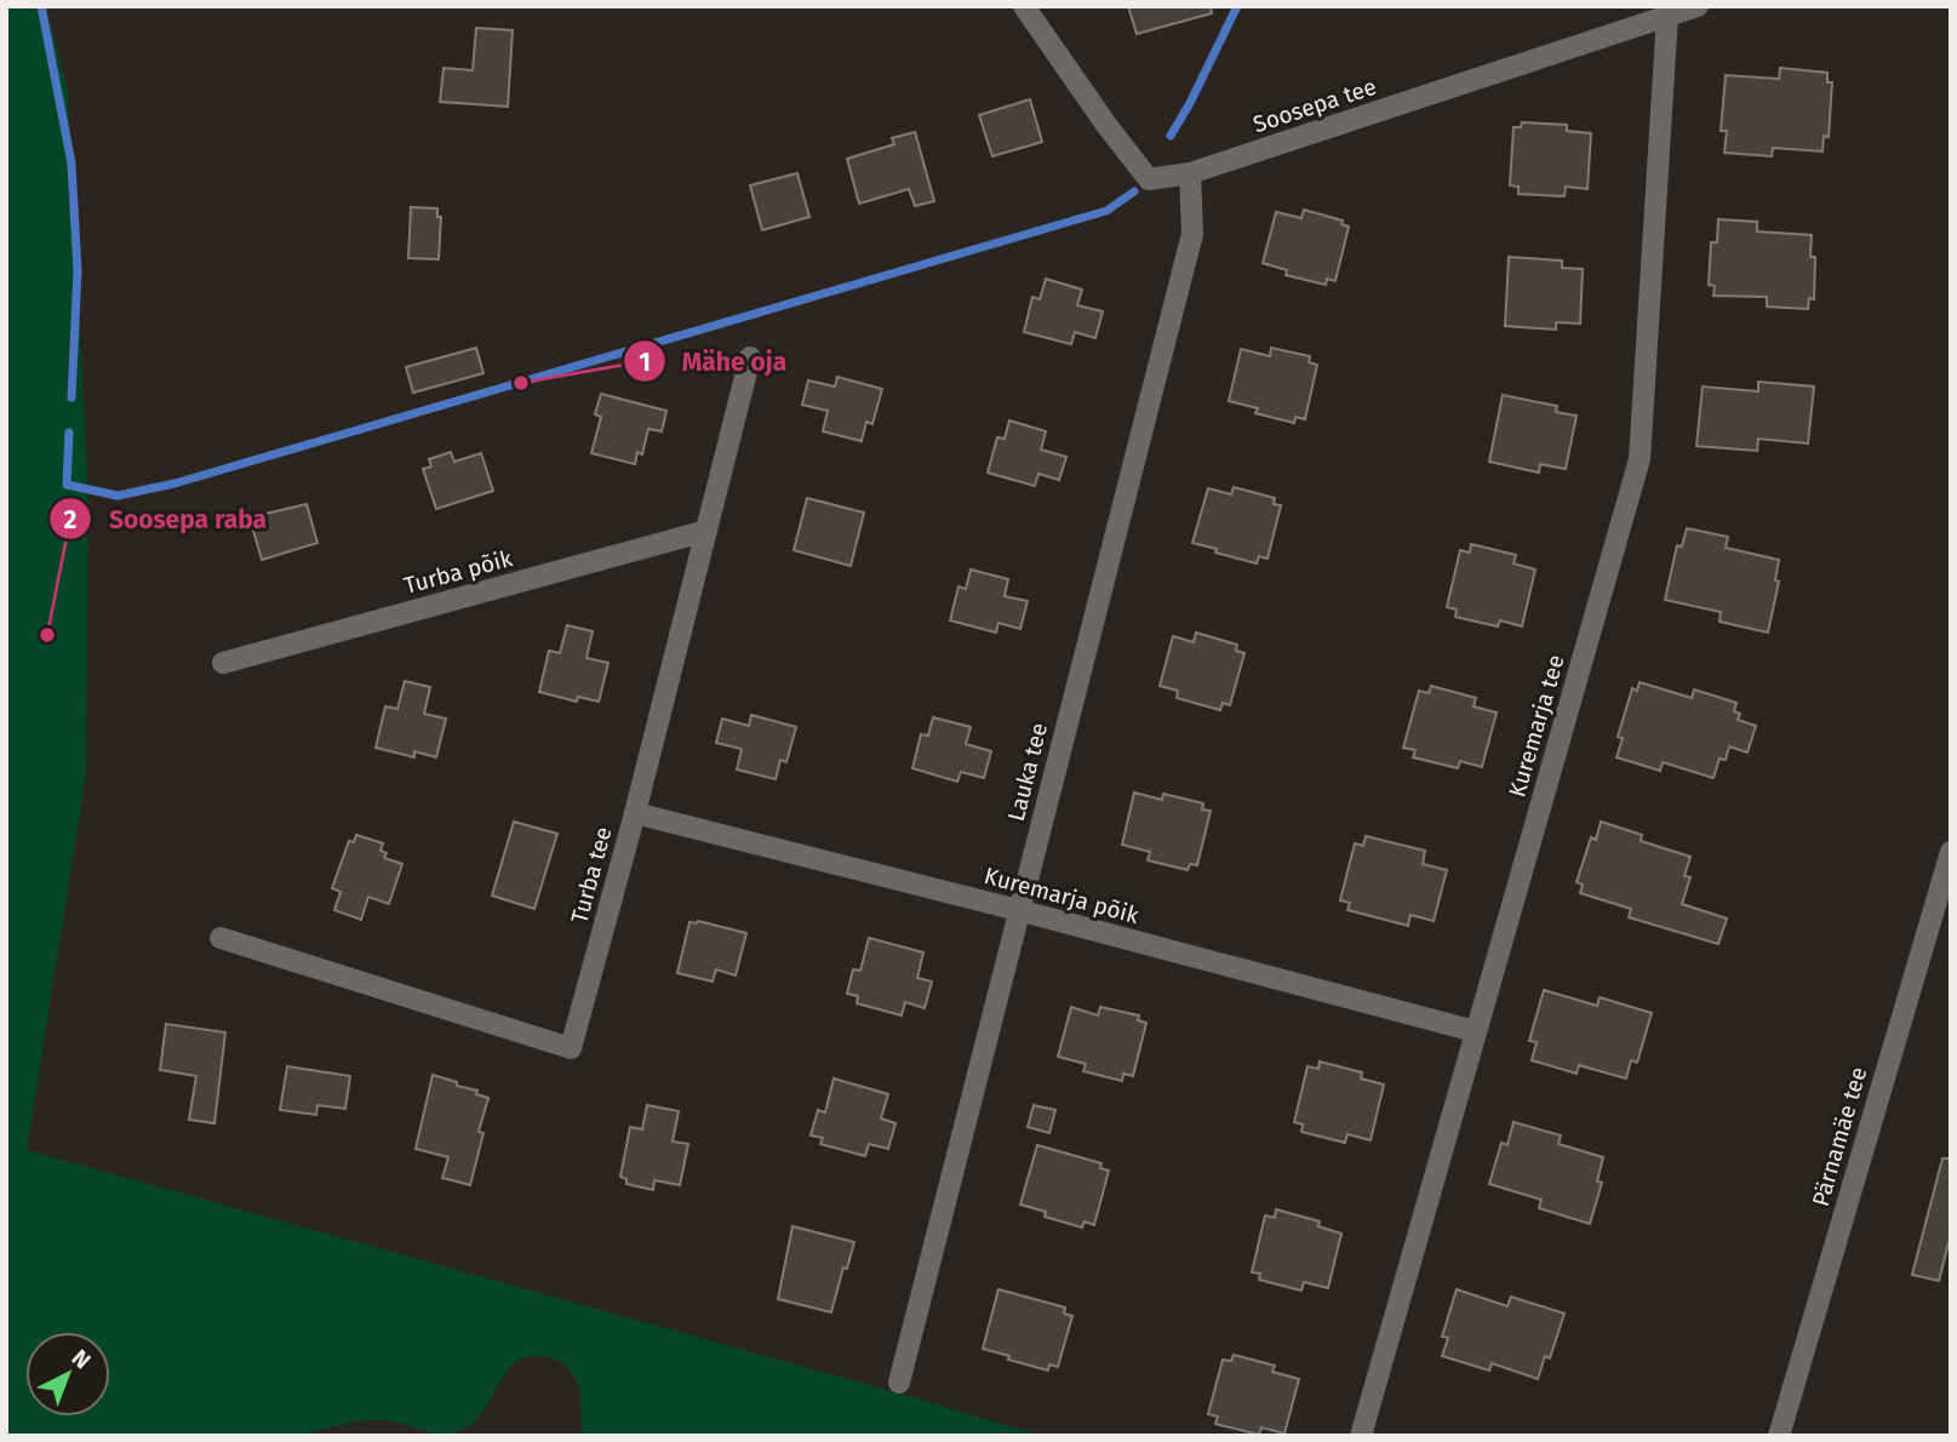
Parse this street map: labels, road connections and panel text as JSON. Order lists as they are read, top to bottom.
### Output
{
  "streets": {
    "street": [
      "Soosepa tee",
      "Turba põik",
      "Kuremarja tee",
      "Lauka tee",
      "Turba tee",
      "Kuremarja põik",
      "Pärnamäe tee"
    ]
  },
  "crossings": [
    ["Soosepa tee", "Kuremarja tee"],
    ["Soosepa tee", "Lauka tee"],
    ["Turba põik", "Turba tee"],
    ["Kuremarja tee", "Kuremarja põik"],
    ["Lauka tee", "Kuremarja põik"],
    ["Turba tee", "Kuremarja põik"]
  ],
  "places": ["Mähe oja", "Soosepa raba"],
  "north": "top right"
}
